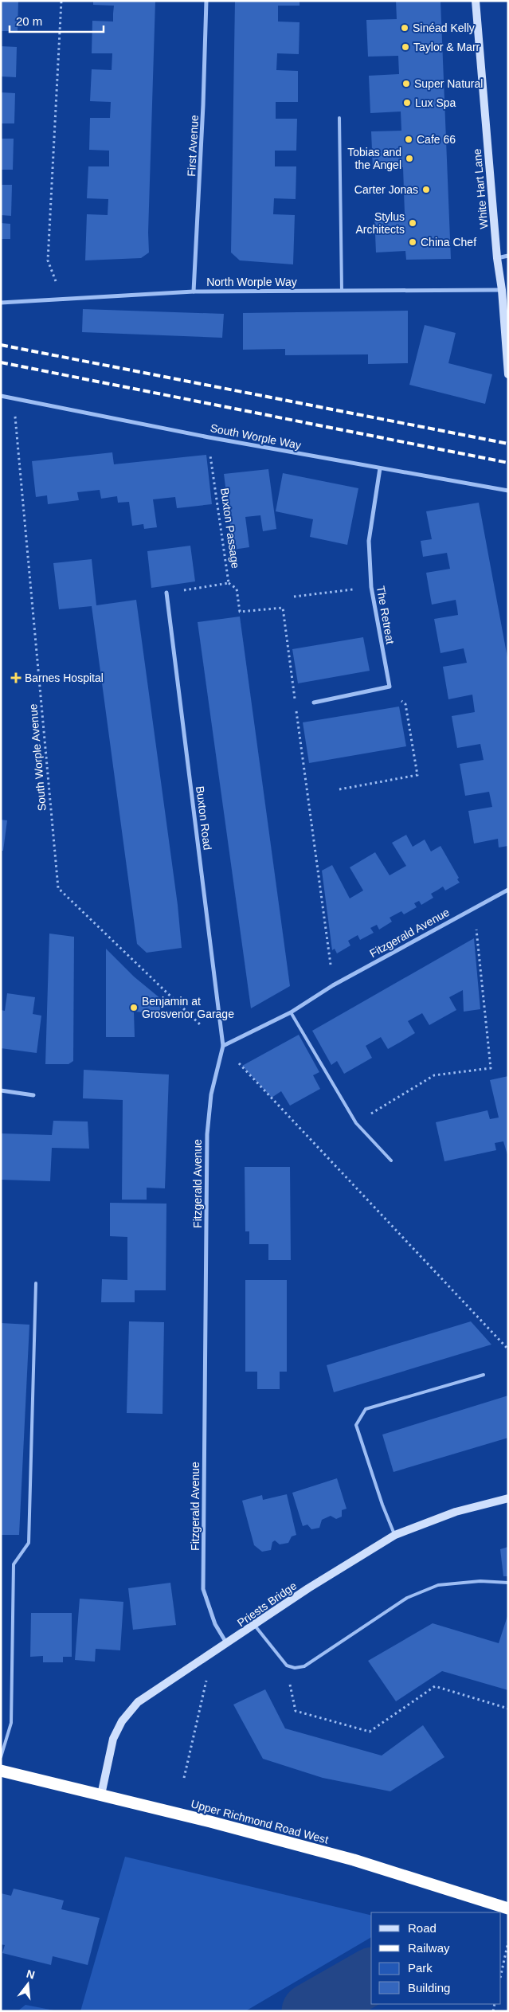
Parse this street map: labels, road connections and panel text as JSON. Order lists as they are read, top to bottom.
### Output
{
  "streets": {
    "highway": ["Upper Richmond Road West"],
    "street": [
      "First Avenue",
      "White Hart Lane",
      "North Worple Way",
      "South Worple Way",
      "The Retreat",
      "Buxton Road",
      "Fitzgerald Avenue",
      "Priests Bridge"
    ],
    "path": ["Buxton Passage", "South Worple Avenue"]
  },
  "crossings": [
    ["First Avenue", "North Worple Way"],
    ["White Hart Lane", "North Worple Way"],
    ["South Worple Way", "Buxton Passage"],
    ["South Worple Way", "The Retreat"],
    ["South Worple Way", "South Worple Avenue"],
    ["Buxton Passage", "Buxton Road"],
    ["South Worple Avenue", "Buxton Road"],
    ["South Worple Avenue", "Fitzgerald Avenue"],
    ["Buxton Road", "Fitzgerald Avenue"],
    ["Fitzgerald Avenue", "Priests Bridge"],
    ["Priests Bridge", "Upper Richmond Road West"]
  ],
  "places": {
    "other": [
      "Sinéad Kelly",
      "Taylor & Marr",
      "Super Natural",
      "Lux Spa",
      "Cafe 66",
      "Tobias and the Angel",
      "Carter Jonas",
      "Stylus Architects",
      "China Chef",
      "Benjamin at Grosvenor Garage"
    ],
    "health": ["Barnes Hospital"]
  },
  "legend": [
    "Road",
    "Railway",
    "Park",
    "Building"
  ],
  "scale_bar": "20 m",
  "north": "top"
}
